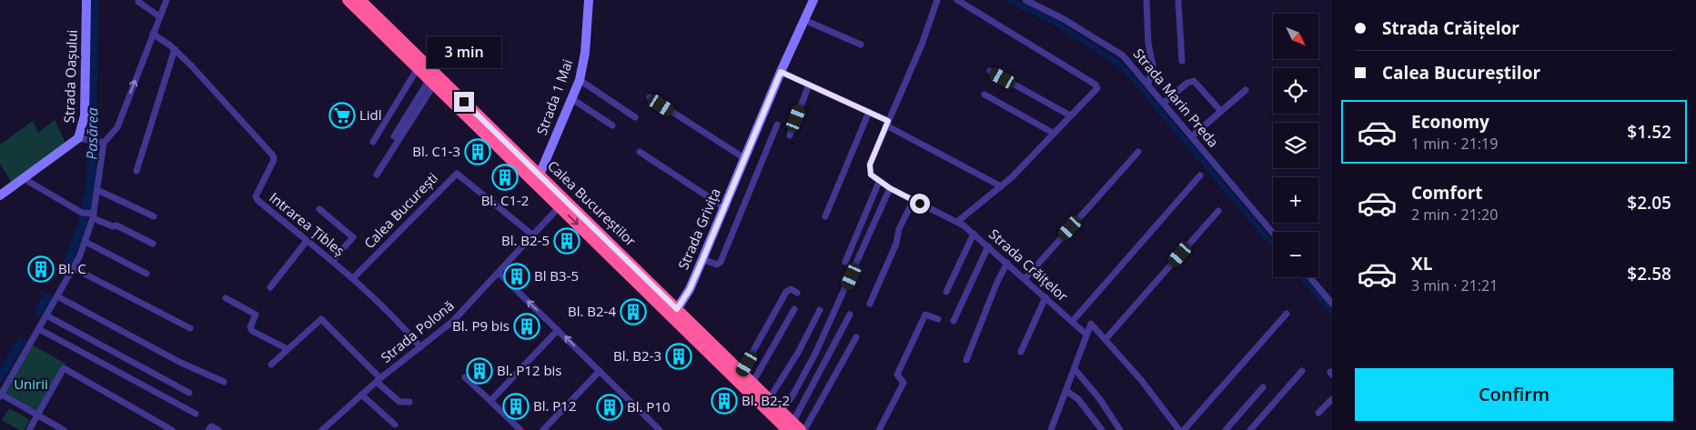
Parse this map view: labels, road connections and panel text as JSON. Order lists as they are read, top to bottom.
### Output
{
  "streets": {
    "highway": ["Calea Bucureștilor"],
    "street": [
      "Strada Oașului",
      "Strada 1 Mai",
      "Strada Marin Preda",
      "Calea București",
      "Intrarea Țibleș",
      "Strada Grivița",
      "Strada Crăițelor",
      "Strada Polonă"
    ]
  },
  "crossings": [
    ["Strada 1 Mai", "Calea Bucureștilor"],
    ["Calea Bucureștilor", "Strada Grivița"],
    ["Calea Bucureștilor", "Strada Polonă"],
    ["Calea București", "Intrarea Țibleș"],
    ["Calea București", "Strada Polonă"],
    ["Intrarea Țibleș", "Strada Polonă"]
  ],
  "water": ["Pasărea"],
  "parks": ["Unirii"],
  "places": {
    "supermarket": ["Lidl"],
    "building": [
      "Bl. C1-3",
      "Bl. C1-2",
      "Bl. B2-5",
      "Bl. C",
      "Bl B3-5",
      "Bl. B2-4",
      "Bl. P9 bis",
      "Bl. B2-3",
      "Bl. P12 bis",
      "Bl. B2-2",
      "Bl. P12",
      "Bl. P10"
    ]
  },
  "north": "bottom right",
  "page": {
    "banner": ["Strada Crăițelor", "Calea Bucureștilor"],
    "map_buttons": ["+", "−"],
    "bubble": "3 min",
    "list": [
      {
        "name": "Economy",
        "note": "1 min · 21:19",
        "value": "$1.52"
      },
      {
        "name": "Comfort",
        "note": "2 min · 21:20",
        "value": "$2.05"
      },
      {
        "name": "XL",
        "note": "3 min · 21:21",
        "value": "$2.58"
      }
    ],
    "buttons": "Confirm"
  }
}
